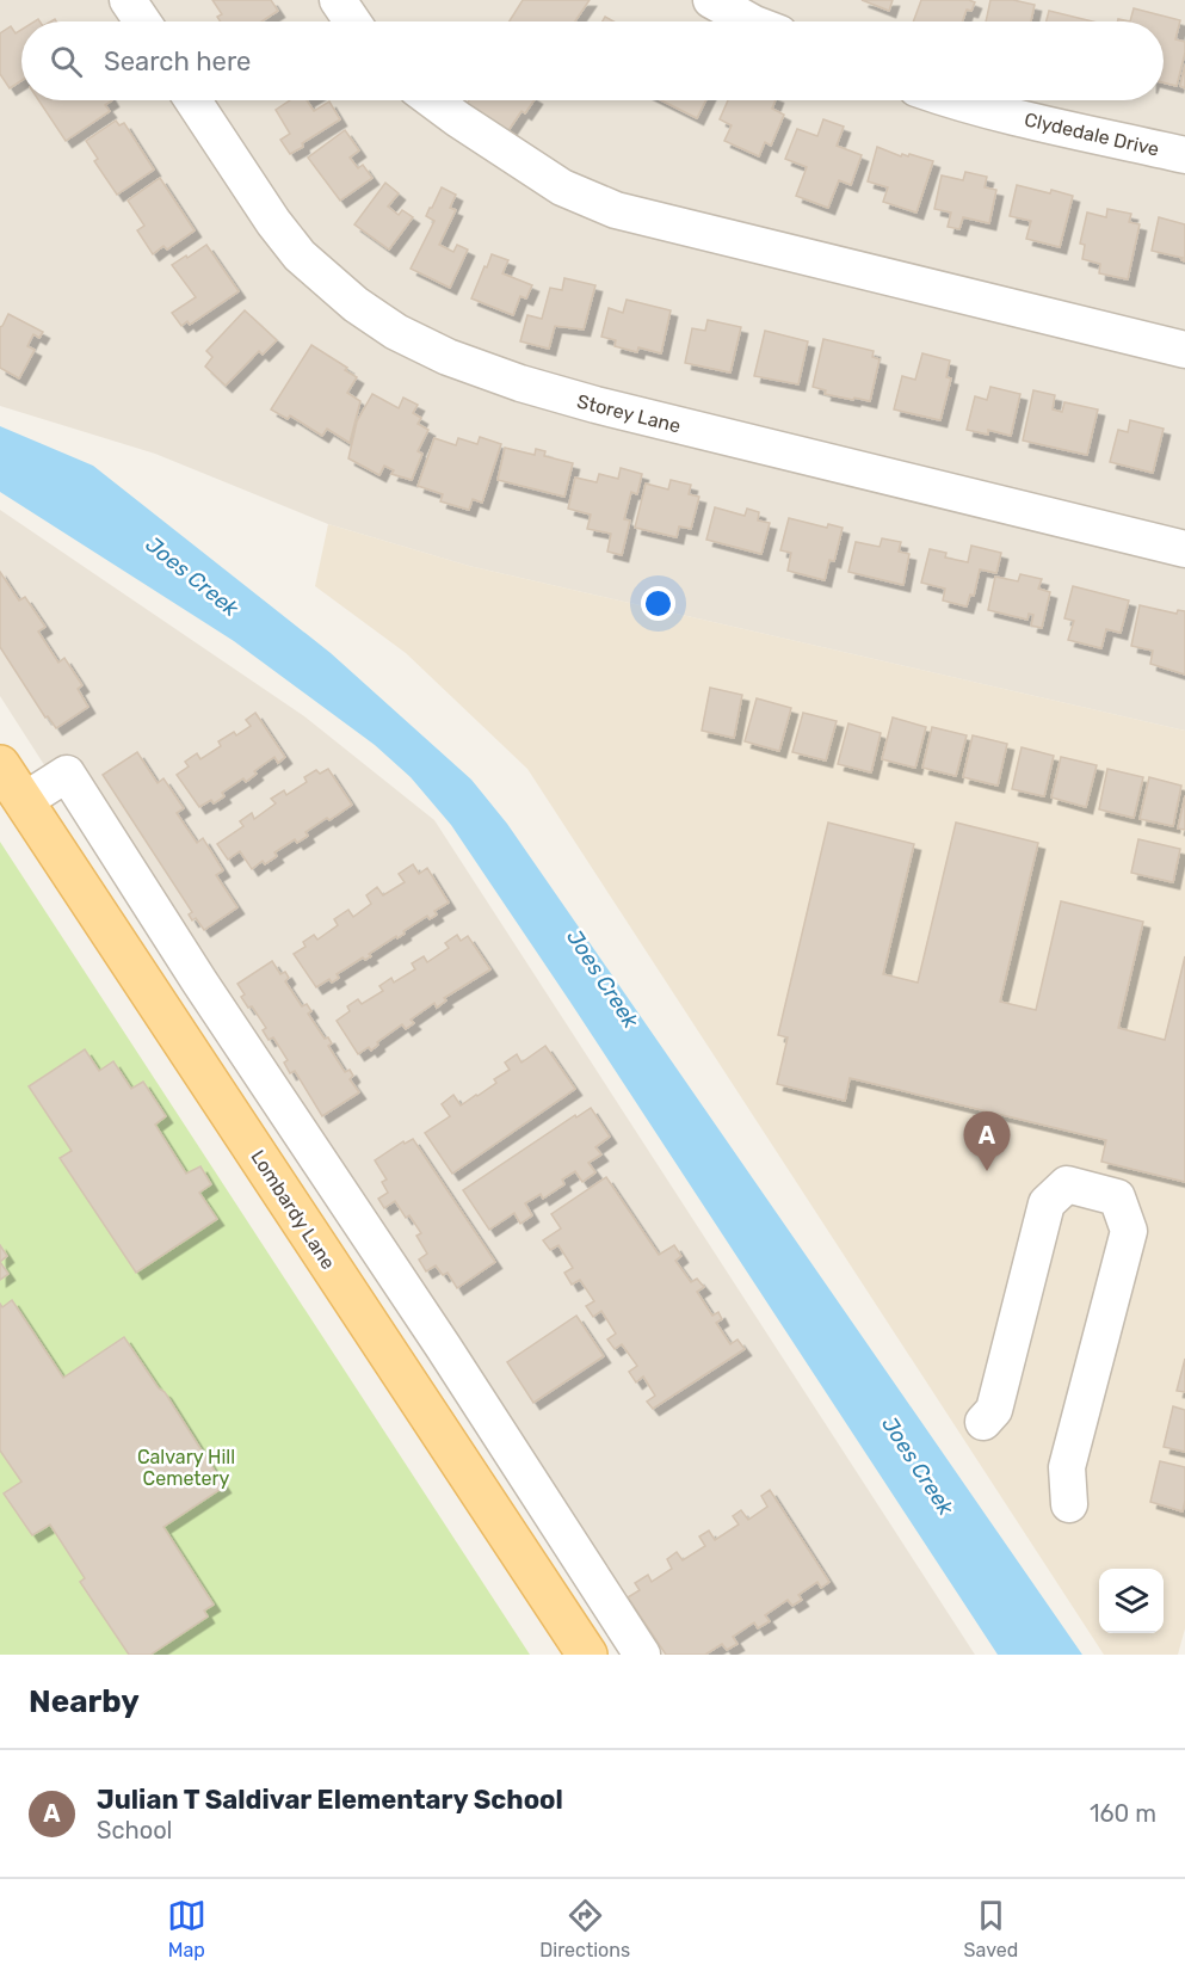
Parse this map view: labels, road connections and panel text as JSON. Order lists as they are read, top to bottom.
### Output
{
  "streets": {
    "main road": ["Lombardy Lane"],
    "street": ["Clydedale Drive", "Storey Lane"]
  },
  "water": ["Joes Creek"],
  "parks": ["Calvary Hill Cemetery"],
  "page": {
    "search": "Search here",
    "pins": "A",
    "heading": "Nearby",
    "list": [
      {
        "mark": "A",
        "name": "Julian T Saldivar Elementary School",
        "note": "School",
        "value": "160 m"
      }
    ],
    "nav": ["Map", "Directions", "Saved"]
  }
}
